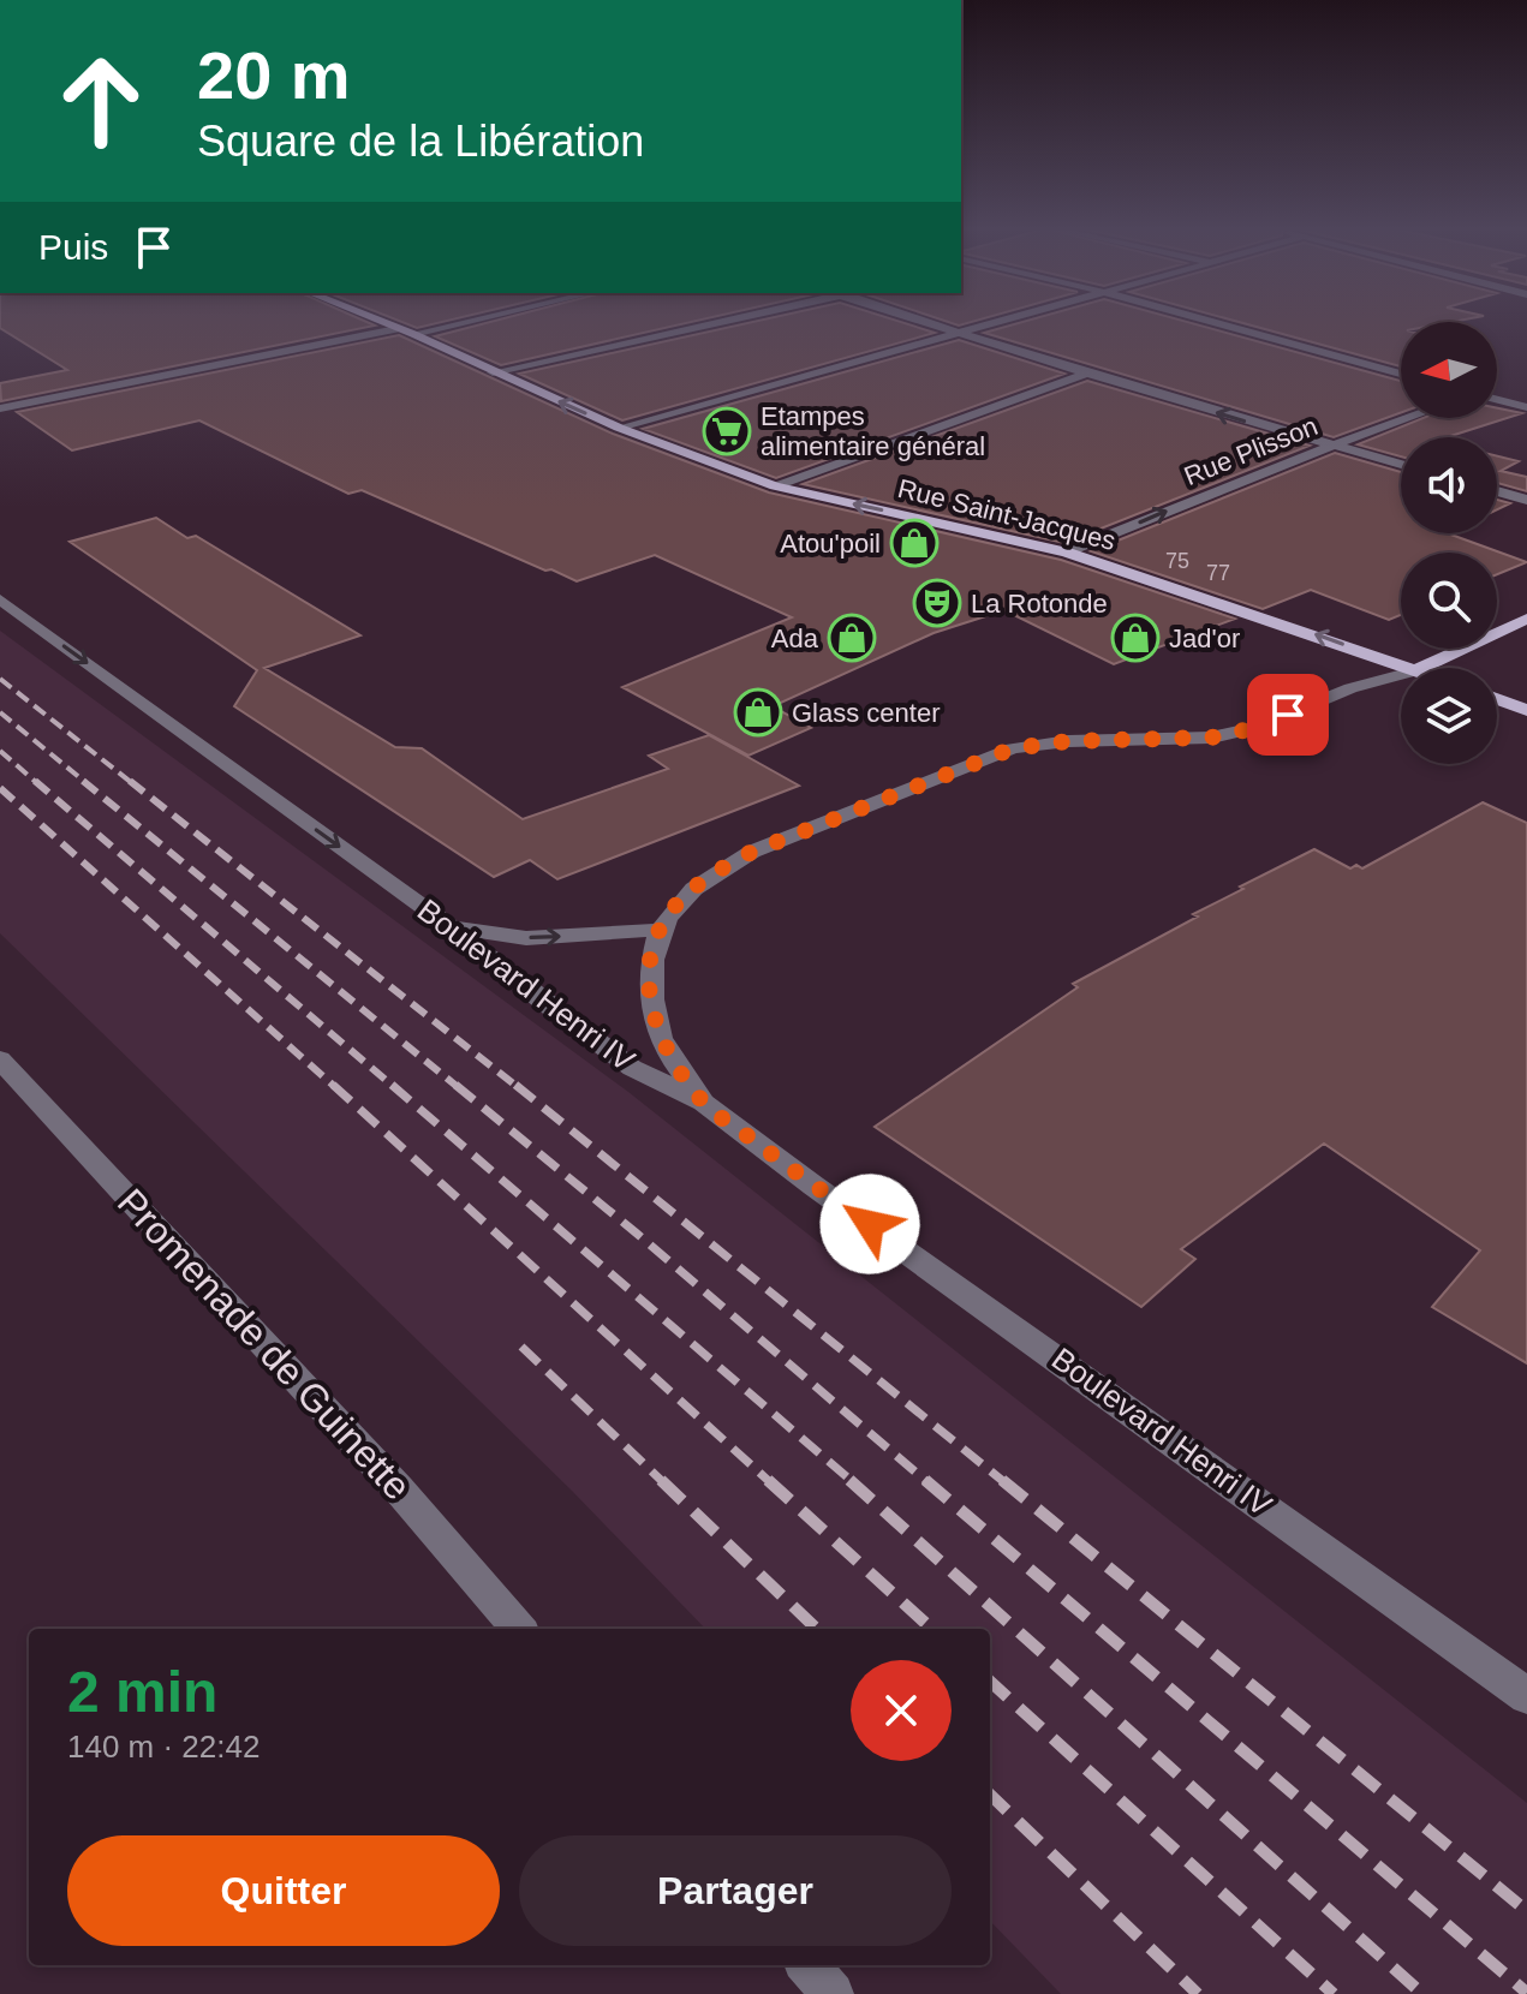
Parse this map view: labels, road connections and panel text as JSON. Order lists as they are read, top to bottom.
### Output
{
  "streets": {
    "main road": ["Rue Saint-Jacques"],
    "street": ["Rue Plisson", "Boulevard Henri IV", "Promenade de Guinette"]
  },
  "crossings": [
    ["Rue Plisson", "Rue Saint-Jacques"]
  ],
  "one_way": ["Rue Saint-Jacques"],
  "places": {
    "supermarket": ["Etampes alimentaire général"],
    "shop": [
      "Atou'poil",
      "Ada",
      "Jad'or",
      "Glass center"
    ],
    "theatre": ["La Rotonde"]
  },
  "house_numbers": ["75", "77"],
  "north": "left",
  "page": {
    "turn": ["20 m", "Square de la Libération"],
    "then": "Puis",
    "heading": ["2 min", "140 m · 22:42"],
    "buttons": ["Quitter", "Partager"]
  }
}
